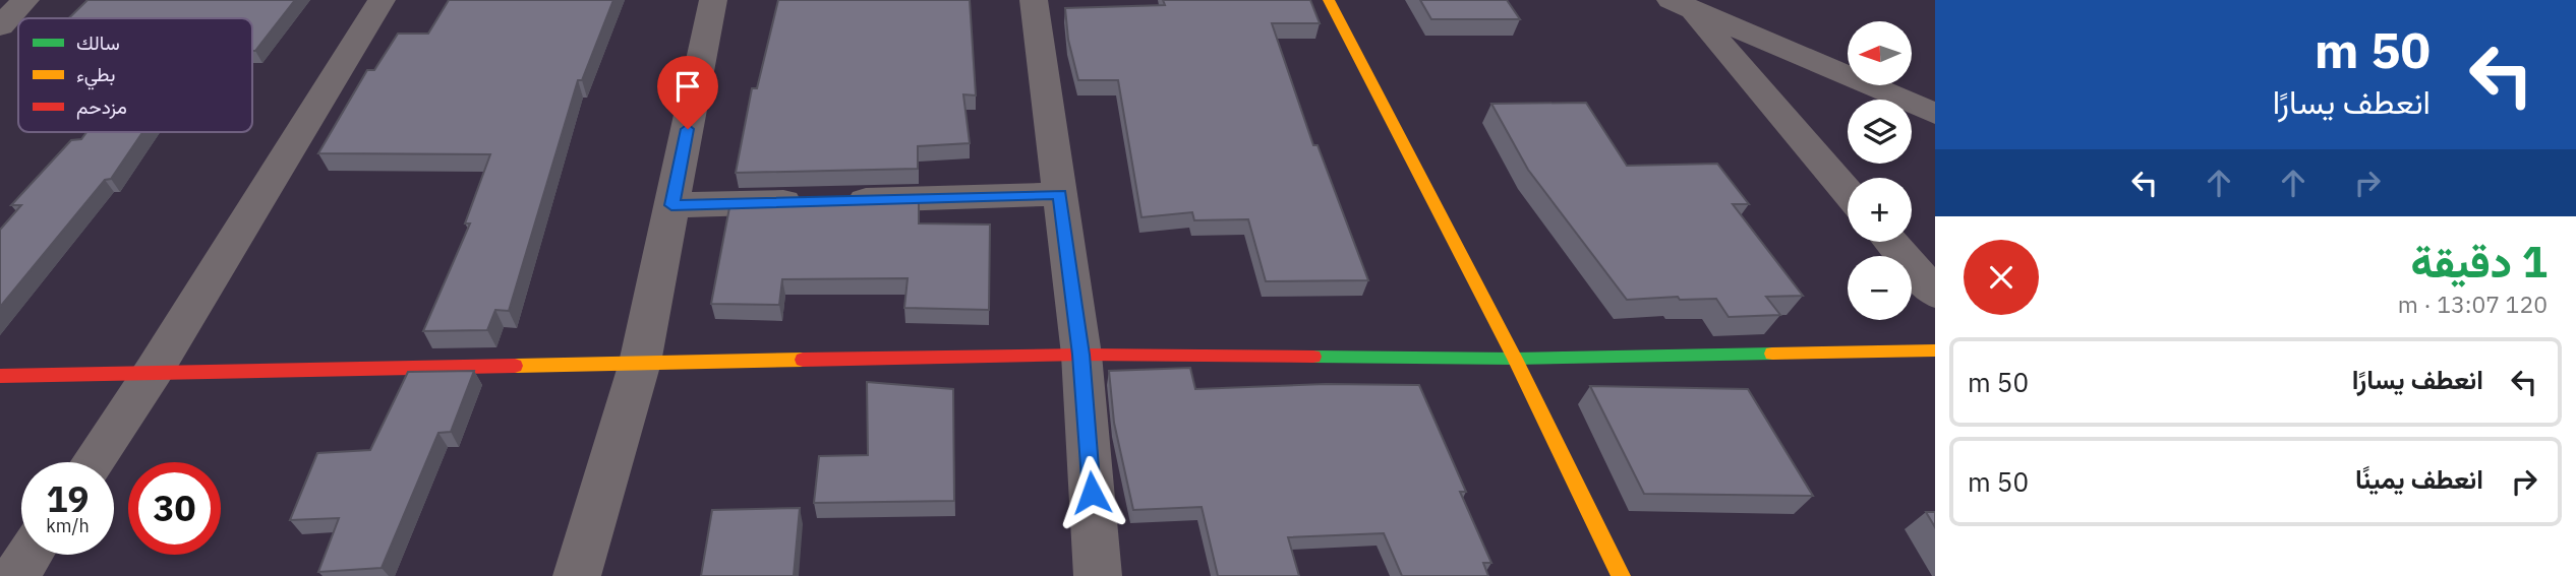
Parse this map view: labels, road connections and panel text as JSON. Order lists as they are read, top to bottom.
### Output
{
  "legend": ["سالك", "بطيء", "مزدحم"],
  "north": "left",
  "page": {
    "turn": ["50 m", "انعطف يسارًا"],
    "map_buttons": ["+", "−"],
    "heading": ["1 دقيقة", "120 m · 13:07"],
    "list": [
      {
        "name": "انعطف يسارًا",
        "value": "50 m"
      },
      {
        "name": "انعطف يمينًا",
        "value": "50 m"
      }
    ],
    "speed": "19 km/h",
    "limit": "30"
  }
}
